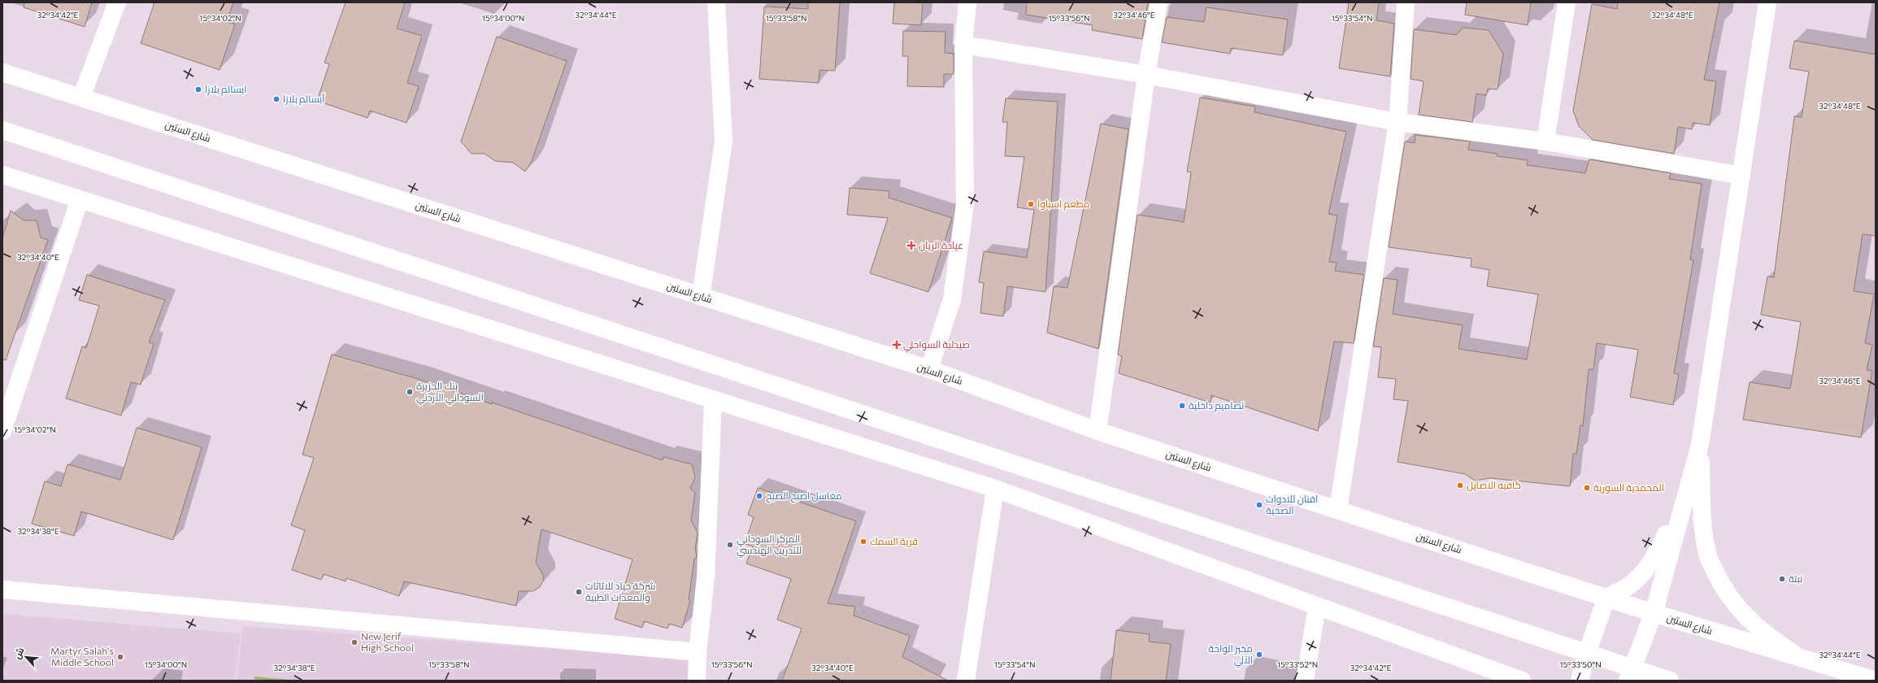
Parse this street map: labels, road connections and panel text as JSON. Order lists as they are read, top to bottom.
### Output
{
  "streets": {
    "street": ["شارع الستين"]
  },
  "places": {
    "other": [
      "ابسالم بلازا",
      "أبسالم بلازا",
      "مطعم اسباوا",
      "بنك الجزيرة السوداني الأردني",
      "تصاميم داخلية",
      "كافيه الاصايل",
      "المحمدية السورية",
      "مغاسل اصبح الصبح",
      "افنان للادوات الصحية",
      "قرية السمك",
      "المركز السوداني للتدريب الهندسي",
      "نبتة",
      "شركة جياد للاثاثات والمعدات الطبية",
      "New Jerif High School",
      "مخبز الواحة الآلي",
      "Martyr Salah's Middle School"
    ],
    "health": ["عيادة الريان", "صيدلية السواحلي"]
  },
  "north": "top left",
  "coordinates": [
    "32°34'42\"E",
    "32°34'44\"E",
    "32°34'46\"E",
    "32°34'48\"E",
    "15°34'02\"N",
    "15°34'00\"N",
    "15°33'58\"N",
    "15°33'56\"N",
    "15°33'54\"N",
    "32°34'40\"E",
    "32°34'38\"E",
    "15°33'52\"N",
    "15°33'50\"N"
  ]
}
